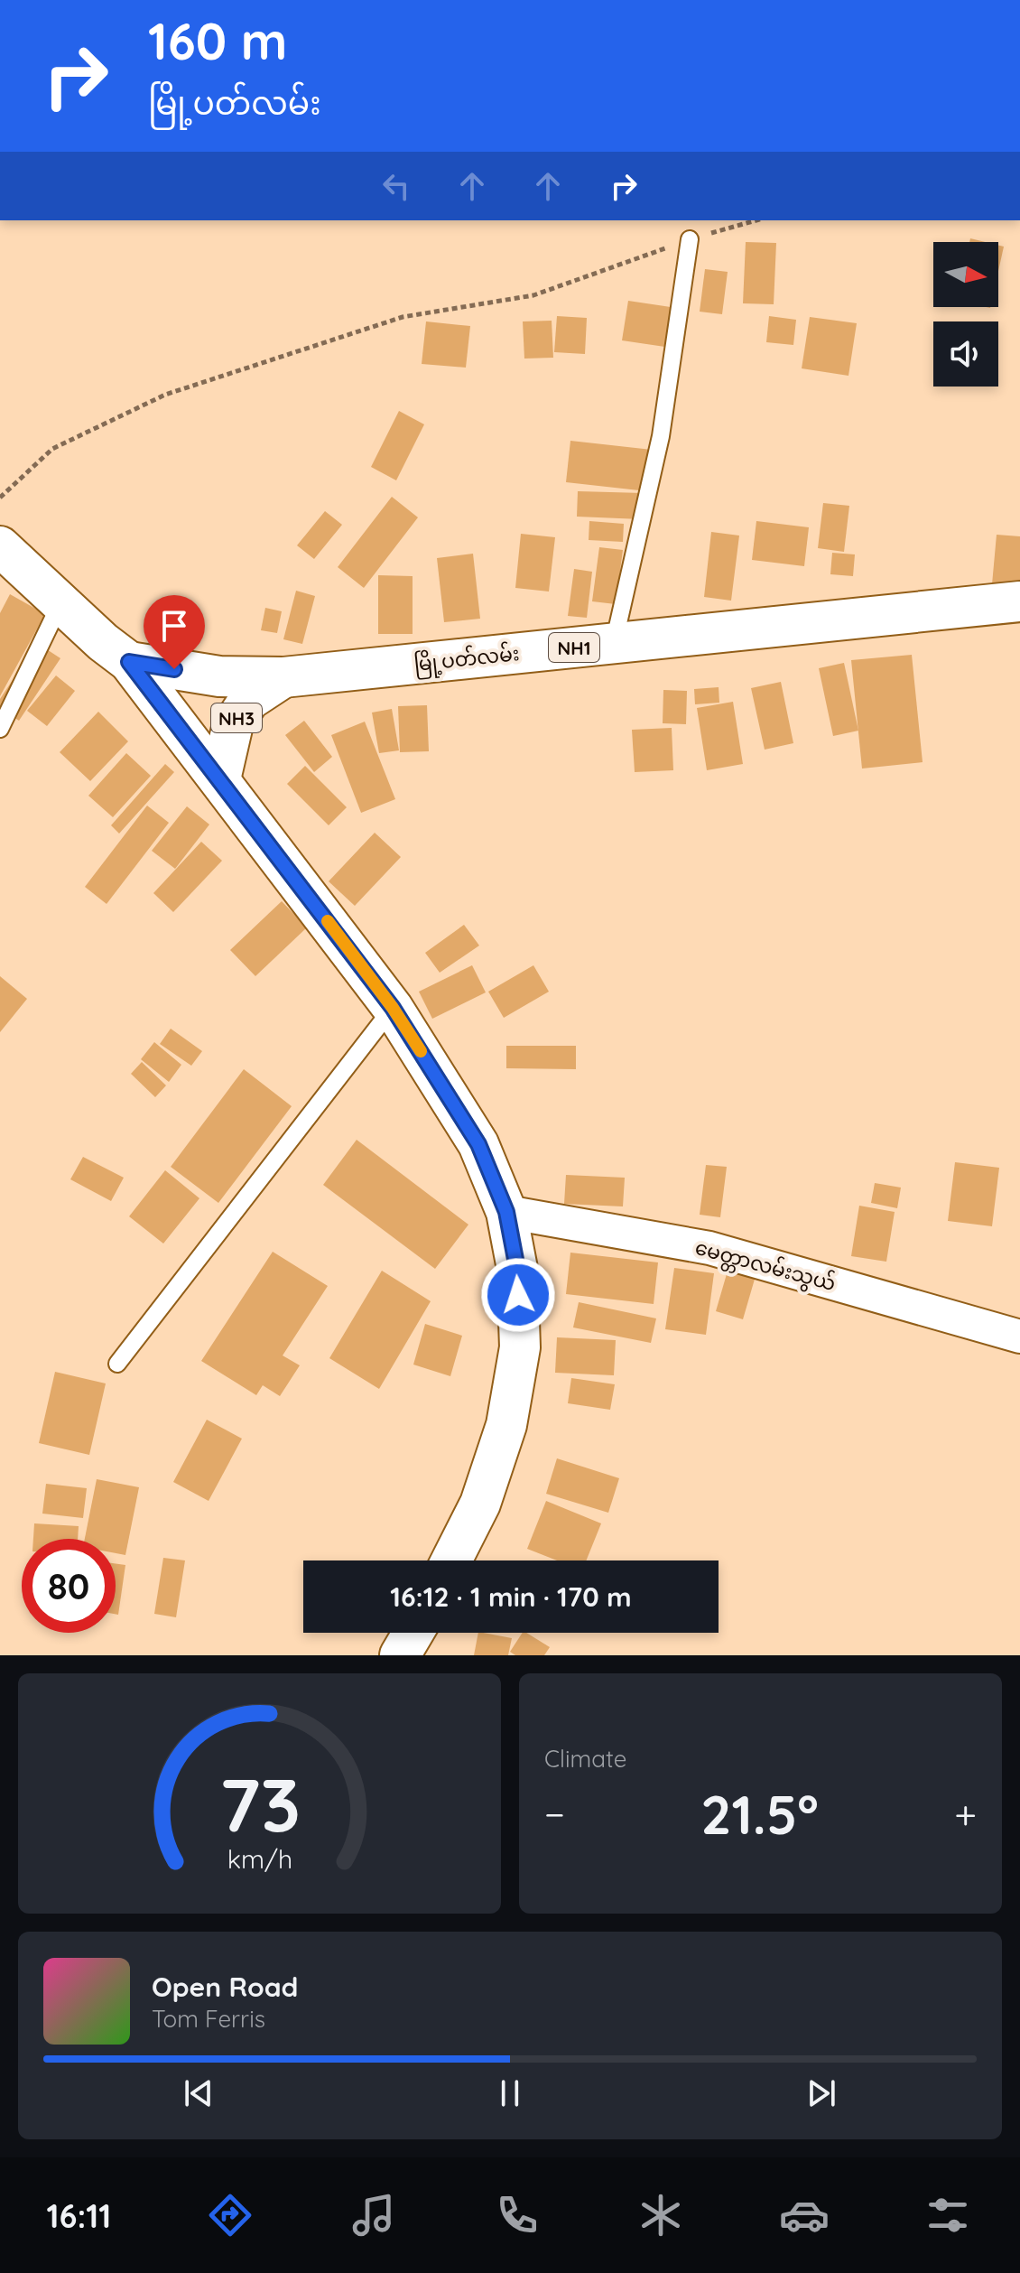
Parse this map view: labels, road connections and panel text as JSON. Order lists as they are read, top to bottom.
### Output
{
  "streets": {
    "highway": ["NH1", "မြို့ပတ်လမ်း", "NH3"],
    "street": ["မေတ္တာလမ်းသွယ်"]
  },
  "crossings": [
    ["NH1", "မြို့ပတ်လမ်း"],
    ["NH1", "NH3"],
    ["မြို့ပတ်လမ်း", "NH3"],
    ["NH3", "မေတ္တာလမ်းသွယ်"]
  ],
  "north": "right",
  "page": {
    "turn": ["160 m", "မြို့ပတ်လမ်း"],
    "limit": "80",
    "trip": "16:12 · 1 min · 170 m",
    "tile": "Climate",
    "heat": ["−", "21.5°", "+"],
    "song": ["Open Road", "Tom Ferris"],
    "tabs": "16:11",
    "gauge": ["73", "km/h"]
  }
}
